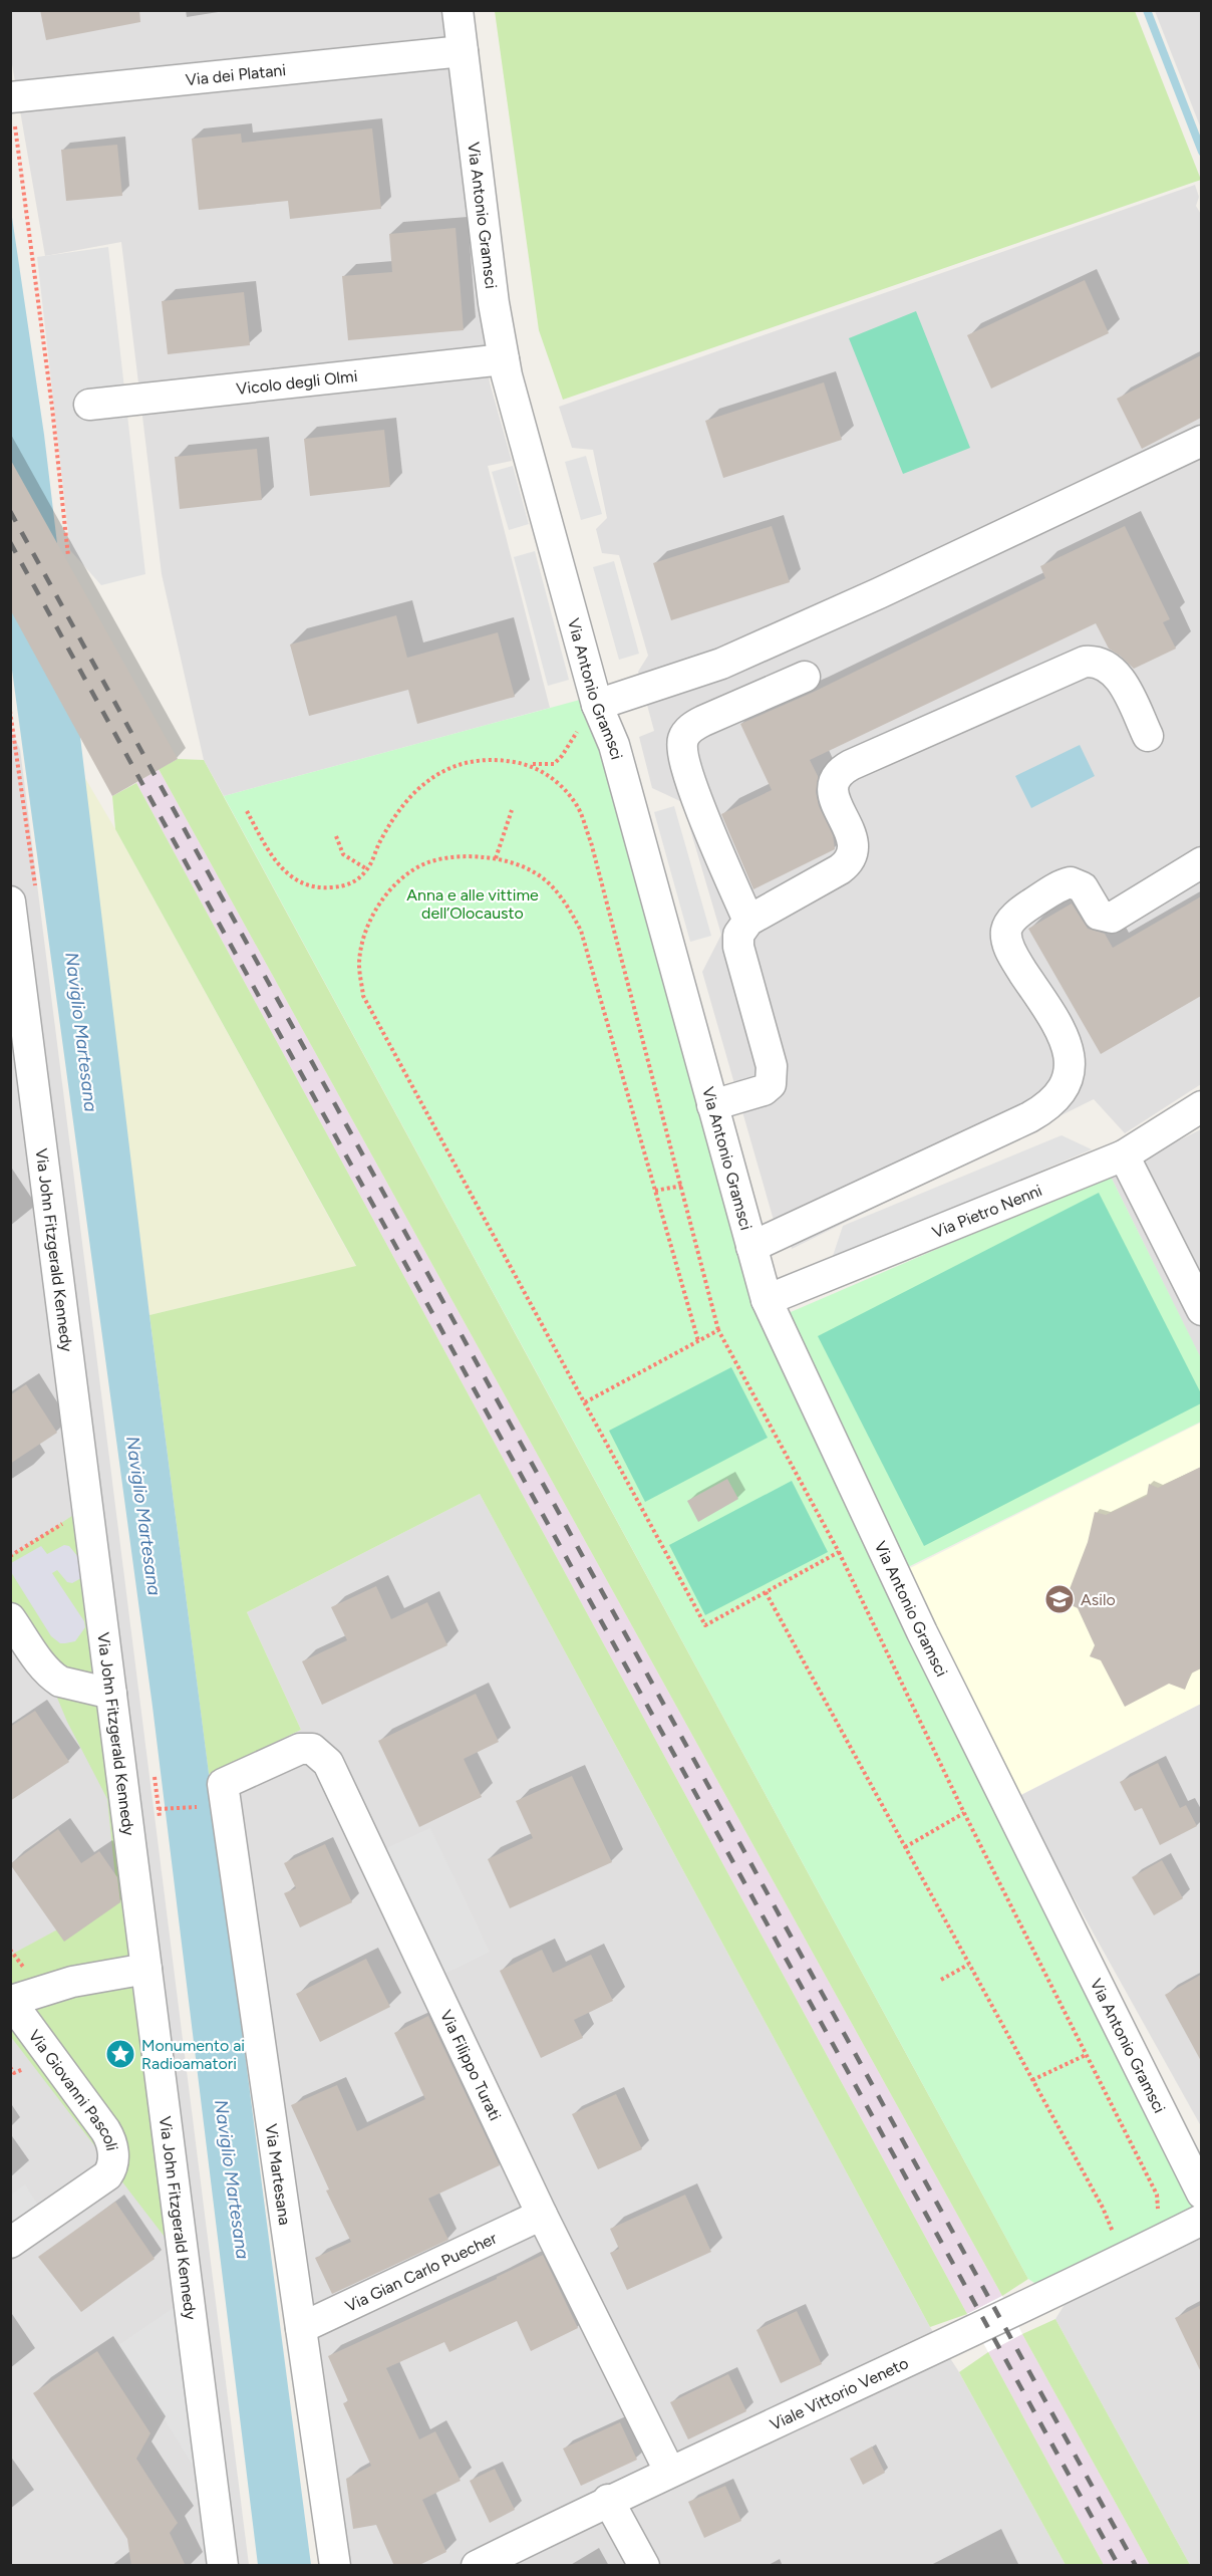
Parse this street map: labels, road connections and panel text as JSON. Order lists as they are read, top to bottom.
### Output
{
  "streets": {
    "street": [
      "Via dei Platani",
      "Via Antonio Gramsci",
      "Vicolo degli Olmi",
      "Via Pietro Nenni",
      "Via John Fitzgerald Kennedy",
      "Via Filippo Turati",
      "Via Giovanni Pascoli",
      "Via Martesana",
      "Via Gian Carlo Puecher",
      "Viale Vittorio Veneto"
    ]
  },
  "crossings": [
    ["Via dei Platani", "Via Antonio Gramsci"],
    ["Via Antonio Gramsci", "Vicolo degli Olmi"],
    ["Via Antonio Gramsci", "Via Pietro Nenni"],
    ["Via Filippo Turati", "Via Martesana"],
    ["Via Filippo Turati", "Via Gian Carlo Puecher"],
    ["Via Filippo Turati", "Viale Vittorio Veneto"],
    ["Via Martesana", "Via Gian Carlo Puecher"]
  ],
  "water": ["Naviglio Martesana"],
  "parks": ["Anna e alle vittime dell’Olocausto"],
  "places": {
    "school or university": ["Asilo"],
    "place": ["Monumento ai Radioamatori"]
  }
}
